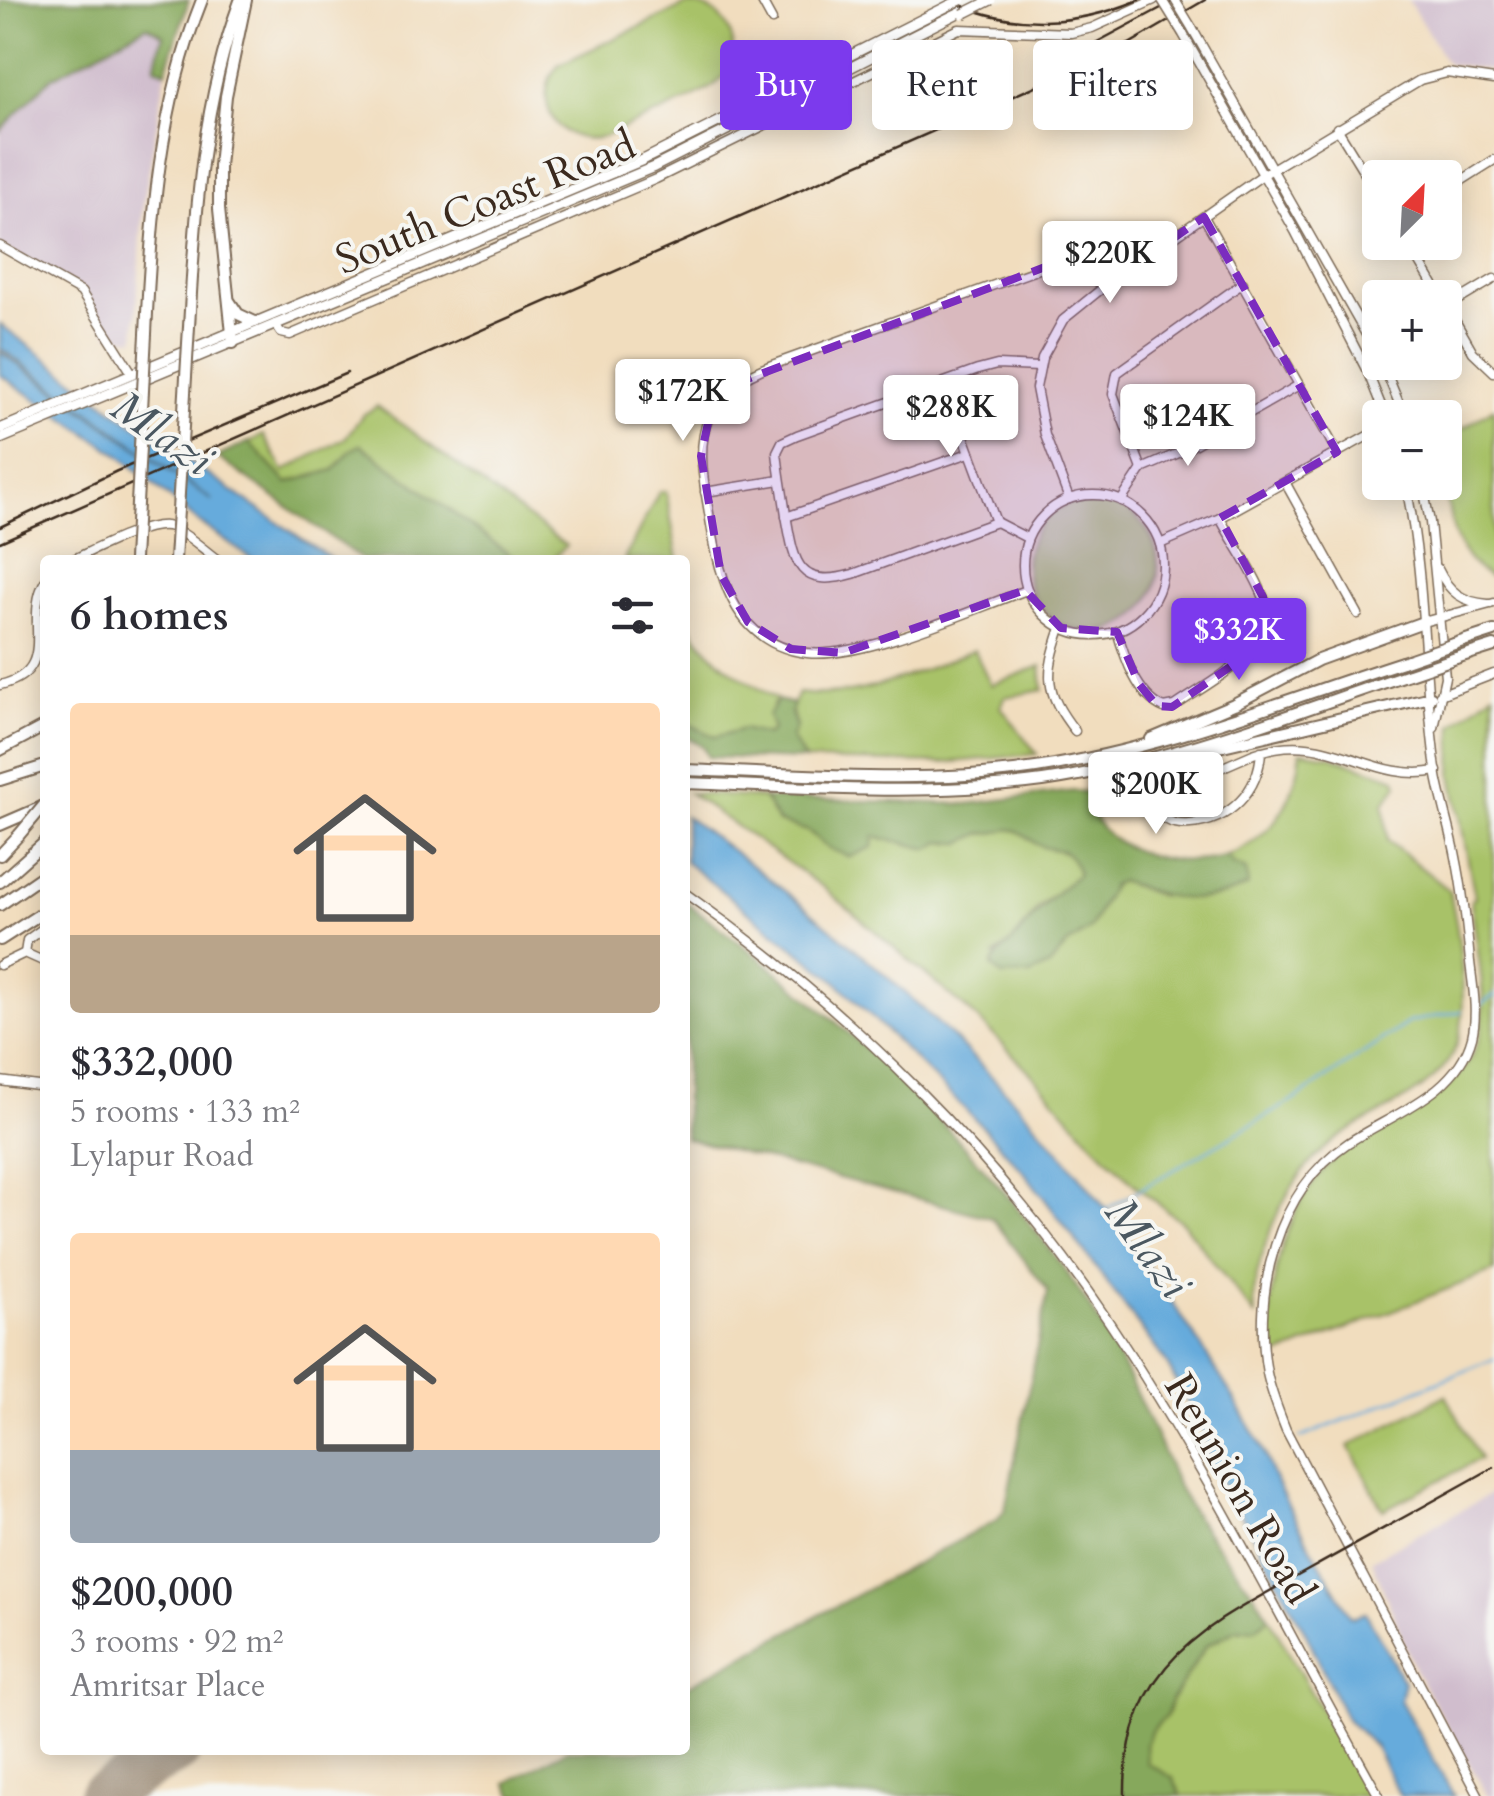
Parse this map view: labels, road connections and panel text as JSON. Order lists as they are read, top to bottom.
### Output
{
  "streets": {
    "main road": ["South Coast Road"],
    "street": ["Reunion Road"]
  },
  "water": ["Mlazi"],
  "north": "top right",
  "page": {
    "chip": ["Buy", "Rent", "Filters"],
    "map_buttons": ["+", "−"],
    "price": [
      "$220K",
      "$172K",
      "$288K",
      "$124K",
      "$332K",
      "$200K"
    ],
    "heading": "6 homes",
    "list": [
      {
        "name": "$332,000",
        "note": "5 rooms · 133 m² · Lylapur Road"
      },
      {
        "name": "$200,000",
        "note": "3 rooms · 92 m² · Amritsar Place"
      }
    ]
  }
}
